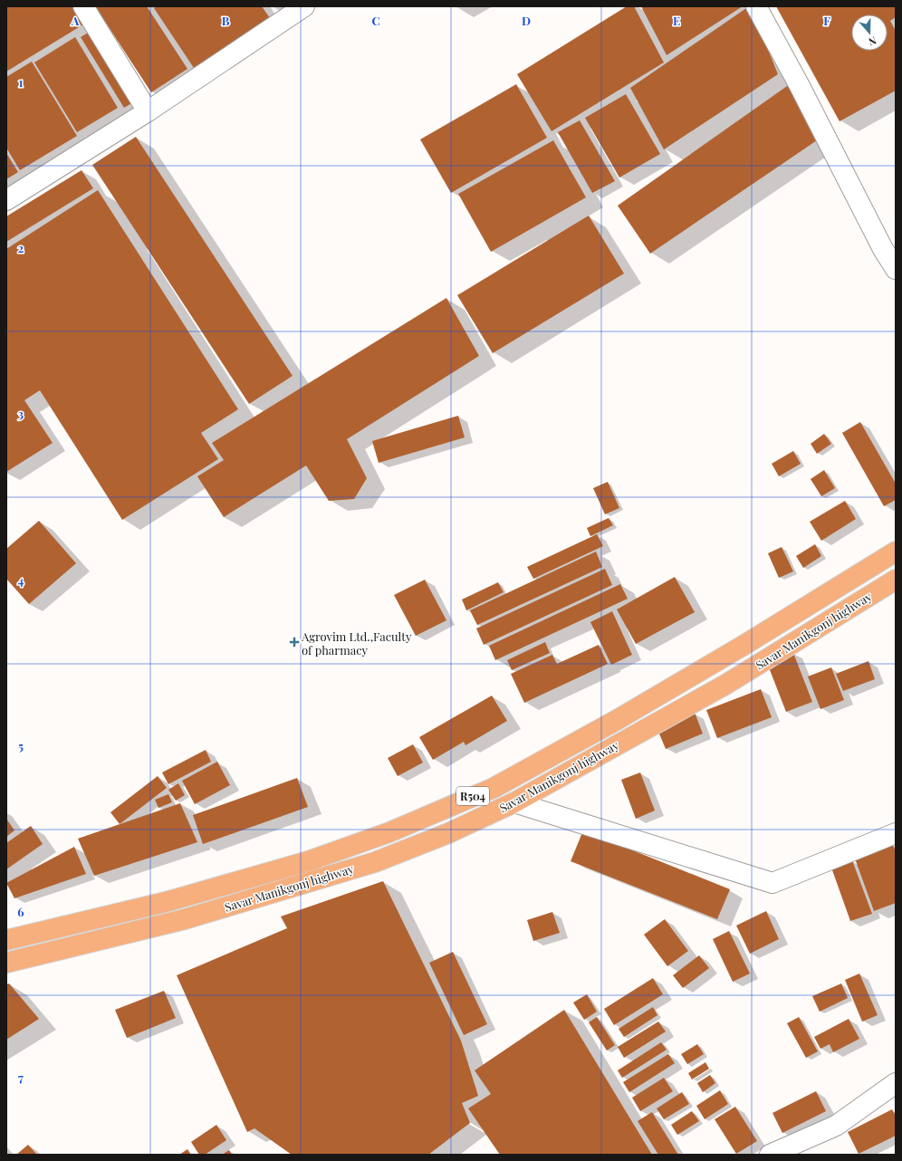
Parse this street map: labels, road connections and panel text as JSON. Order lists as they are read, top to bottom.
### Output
{
  "streets": {
    "main road": ["Savar Manikgonj highway", "R504"]
  },
  "places": {
    "health": ["Agrovim Ltd.,Faculty of pharmacy"]
  },
  "north": "bottom",
  "grid": {
    "columns": [
      "A",
      "B",
      "C",
      "D",
      "E",
      "F"
    ],
    "rows": [
      "1",
      "2",
      "3",
      "4",
      "5",
      "6",
      "7"
    ]
  }
}
